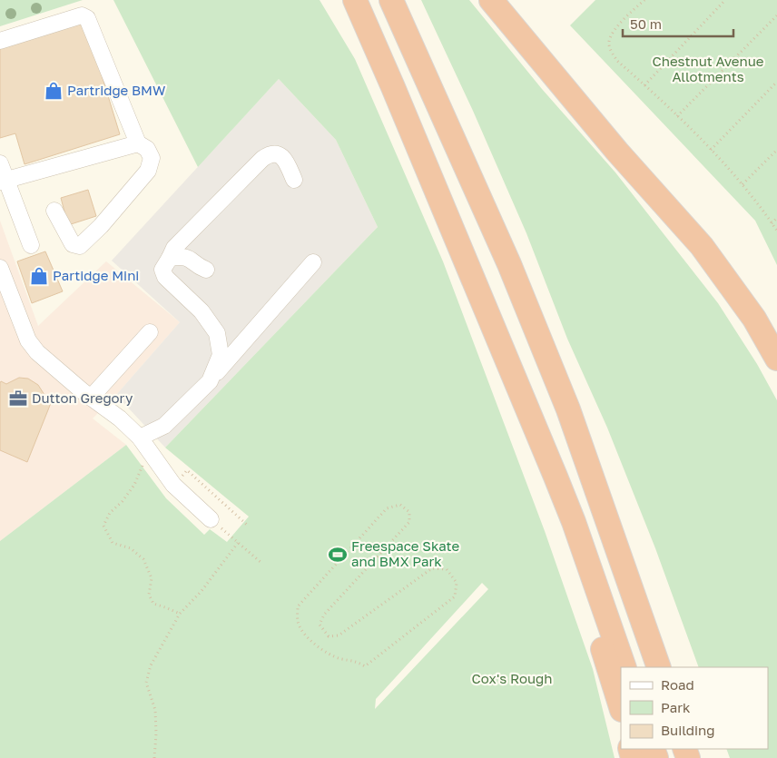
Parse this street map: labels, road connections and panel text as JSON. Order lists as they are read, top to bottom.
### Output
{
  "parks": ["Chestnut Avenue Allotments", "Cox's Rough"],
  "places": {
    "shop": ["Partridge BMW", "Partidge Mini"],
    "office": ["Dutton Gregory"],
    "sports": ["Freespace Skate and BMX Park"]
  },
  "legend": ["Road", "Park", "Building"],
  "scale_bar": "50 m"
}
